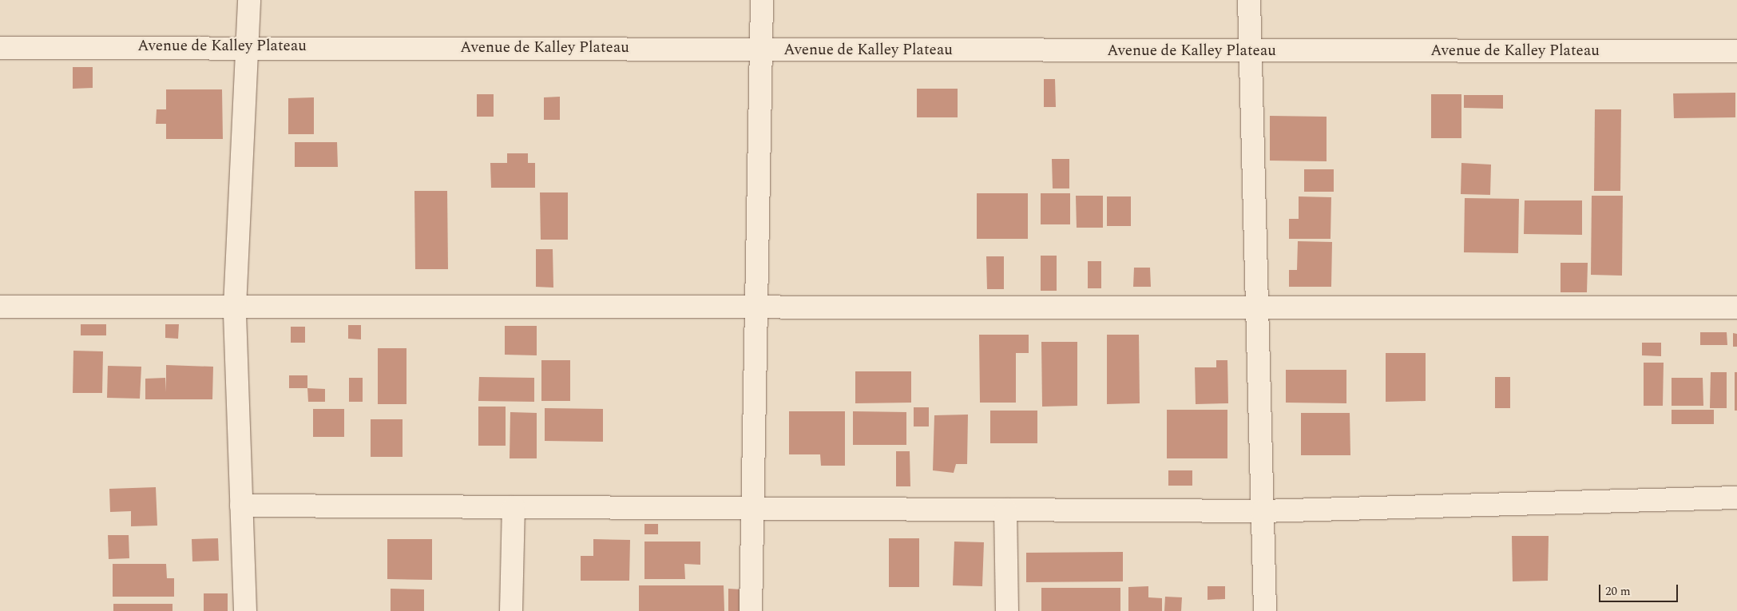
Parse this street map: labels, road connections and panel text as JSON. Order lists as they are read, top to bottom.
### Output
{
  "streets": {
    "street": ["Avenue de Kalley Plateau"]
  },
  "scale_bar": "20 m"
}
